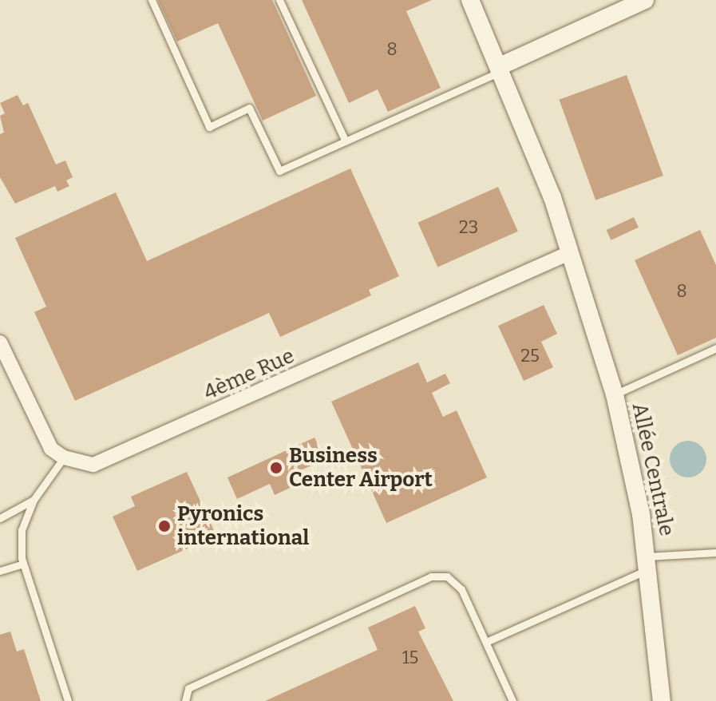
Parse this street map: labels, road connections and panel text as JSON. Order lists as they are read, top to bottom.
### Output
{
  "streets": {
    "street": ["4ème Rue", "Allée Centrale"]
  },
  "crossings": [
    ["4ème Rue", "Allée Centrale"]
  ],
  "places": ["Business Center Airport", "Pyronics international"],
  "house_numbers": [
    "8",
    "23",
    "8",
    "25",
    "15"
  ]
}
